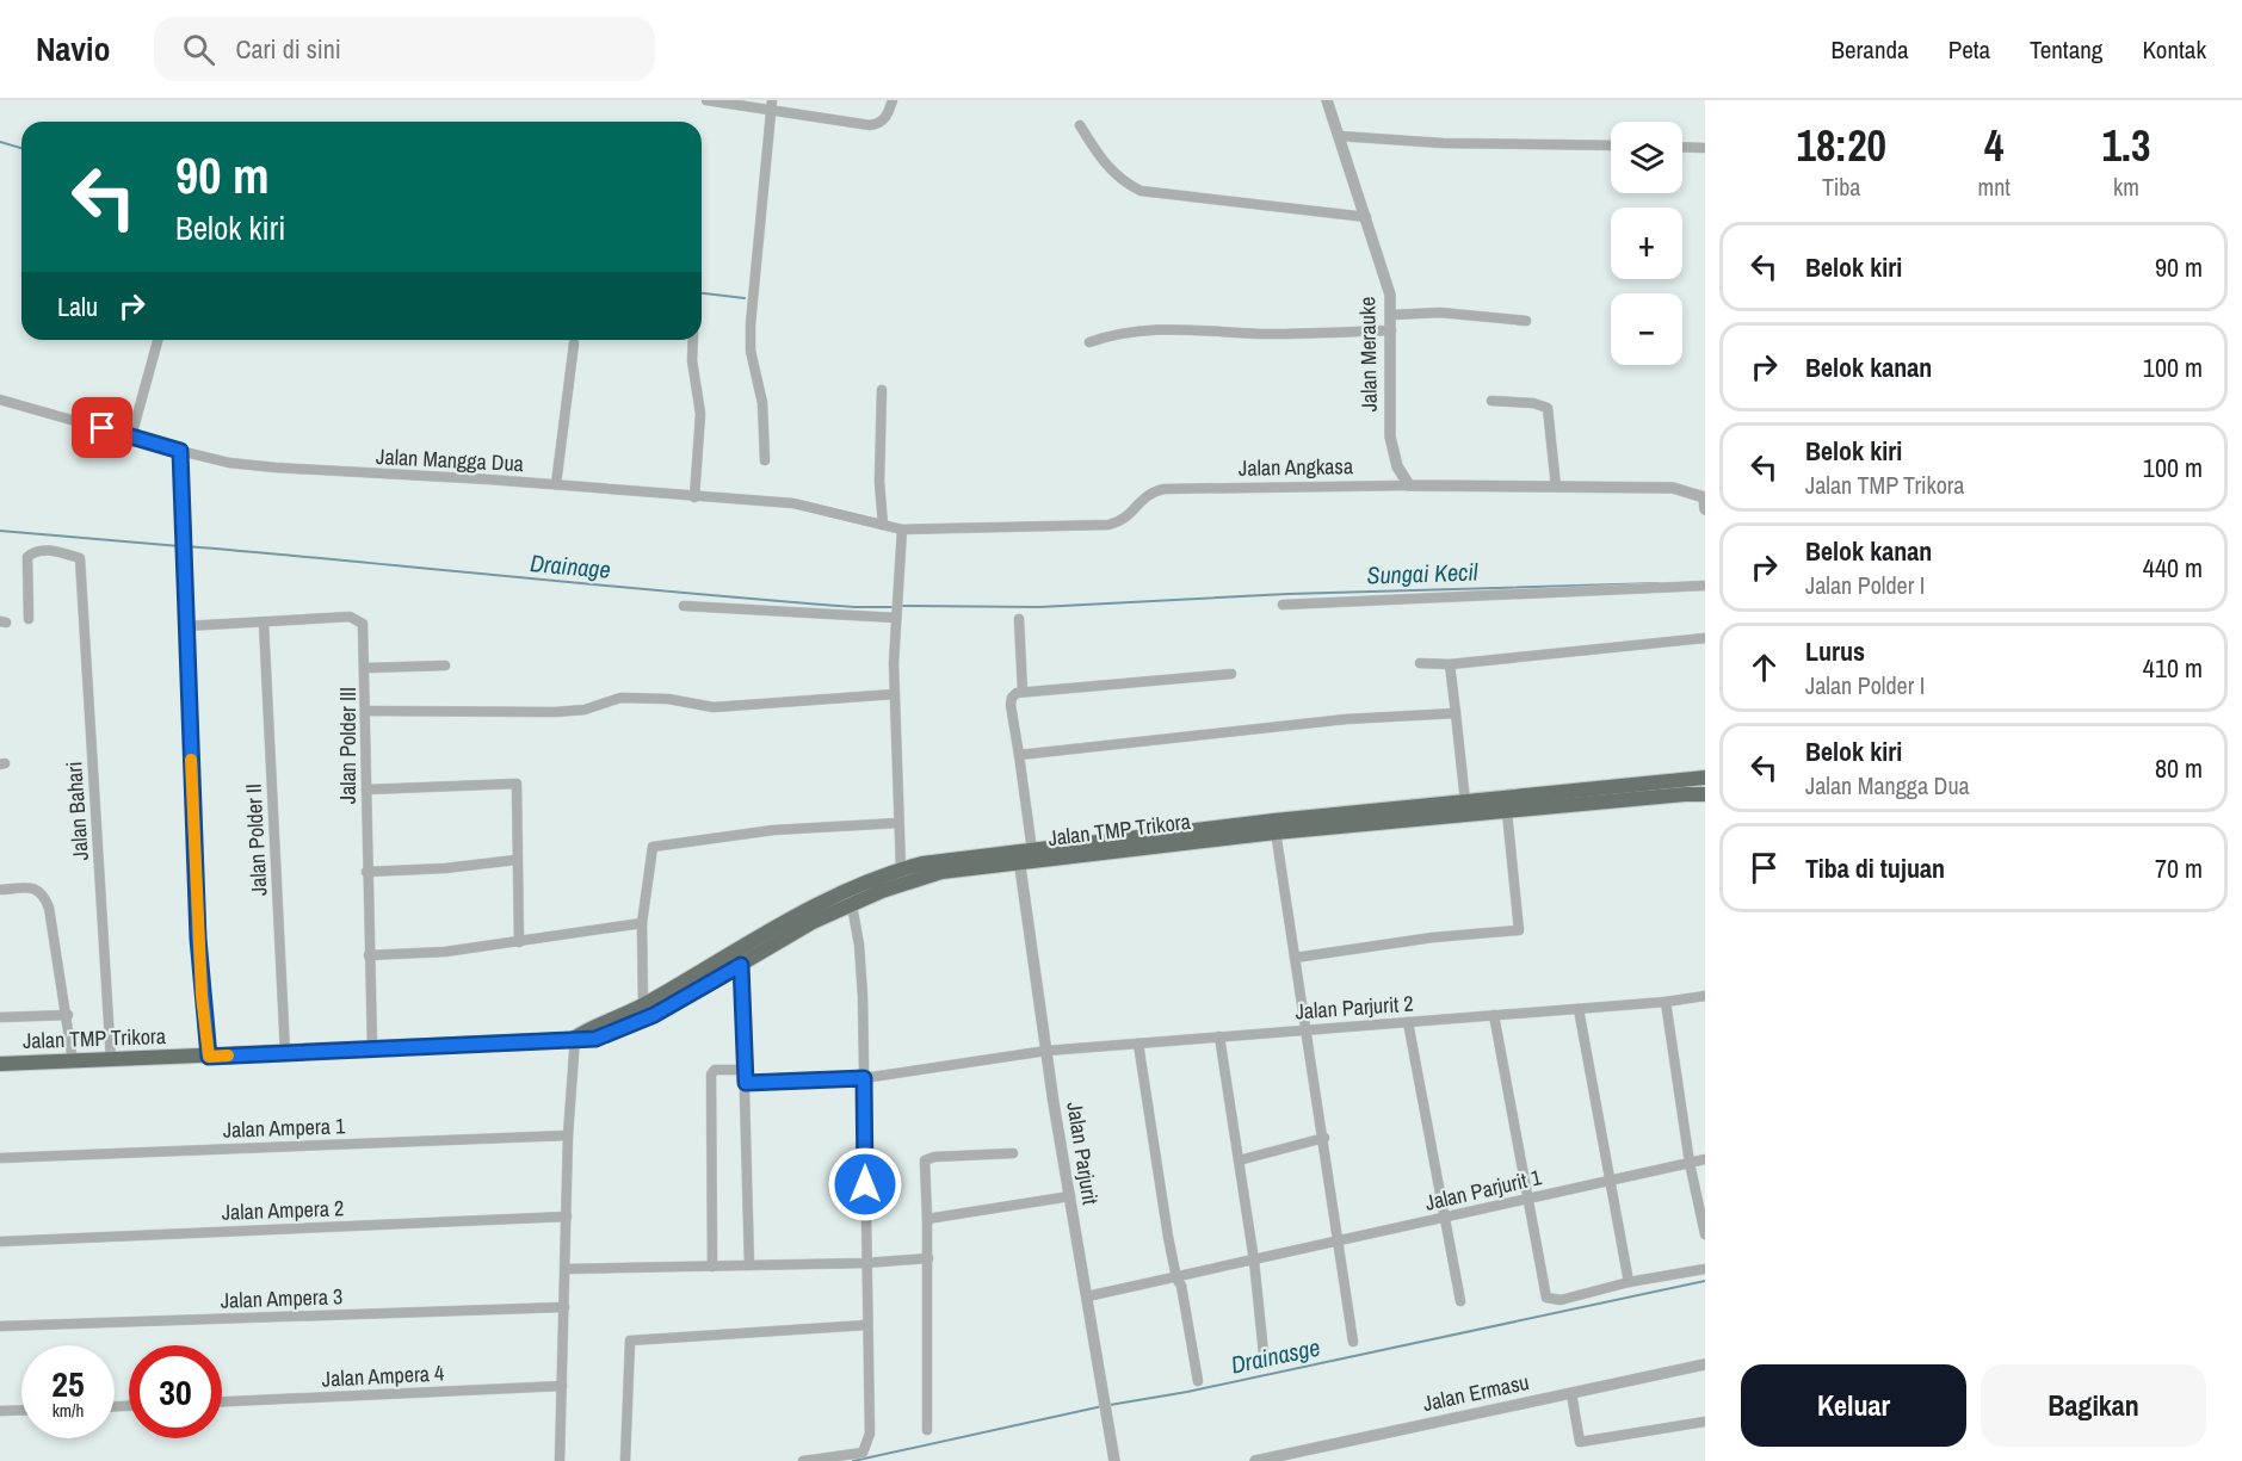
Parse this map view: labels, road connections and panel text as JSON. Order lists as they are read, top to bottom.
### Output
{
  "streets": {
    "highway": ["Jalan TMP Trikora"],
    "street": [
      "Jalan Merauke",
      "Jalan Mangga Dua",
      "Jalan Angkasa",
      "Jalan Polder III",
      "Jalan Bahari",
      "Jalan Polder II",
      "Jalan Parjurit 2",
      "Jalan Ampera 1",
      "Jalan Parjurit",
      "Jalan Parjurit 1",
      "Jalan Ampera 2",
      "Jalan Ampera 3",
      "Jalan Ampera 4",
      "Jalan Ermasu"
    ]
  },
  "crossings": [
    ["Jalan Merauke", "Jalan Angkasa"],
    ["Jalan Mangga Dua", "Jalan Angkasa"],
    ["Jalan Polder III", "Jalan TMP Trikora"],
    ["Jalan Polder III", "Jalan Polder II"],
    ["Jalan Bahari", "Jalan TMP Trikora"],
    ["Jalan TMP Trikora", "Jalan Polder II"],
    ["Jalan TMP Trikora", "Jalan Parjurit"],
    ["Jalan Parjurit 2", "Jalan Parjurit"],
    ["Jalan Parjurit", "Jalan Parjurit 1"]
  ],
  "water": ["Drainage", "Sungai Kecil", "Drainasge"],
  "page": {
    "header": "Navio",
    "search": "Cari di sini",
    "nav": [
      "Beranda",
      "Peta",
      "Tentang",
      "Kontak"
    ],
    "eta": [
      "18:20",
      "Tiba",
      "4",
      "mnt",
      "1.3",
      "km"
    ],
    "map_buttons": ["+", "−"],
    "turn": ["90 m", "Belok kiri"],
    "list": [
      {
        "name": "Belok kiri",
        "value": "90 m"
      },
      {
        "name": "Belok kanan",
        "value": "100 m"
      },
      {
        "name": "Belok kiri",
        "note": "Jalan TMP Trikora",
        "value": "100 m"
      },
      {
        "name": "Belok kanan",
        "note": "Jalan Polder I",
        "value": "440 m"
      },
      {
        "name": "Lurus",
        "note": "Jalan Polder I",
        "value": "410 m"
      },
      {
        "name": "Belok kiri",
        "note": "Jalan Mangga Dua",
        "value": "80 m"
      },
      {
        "name": "Tiba di tujuan",
        "value": "70 m"
      }
    ],
    "then": "Lalu",
    "speed": "25 km/h",
    "limit": "30",
    "buttons": ["Keluar", "Bagikan"]
  }
}
